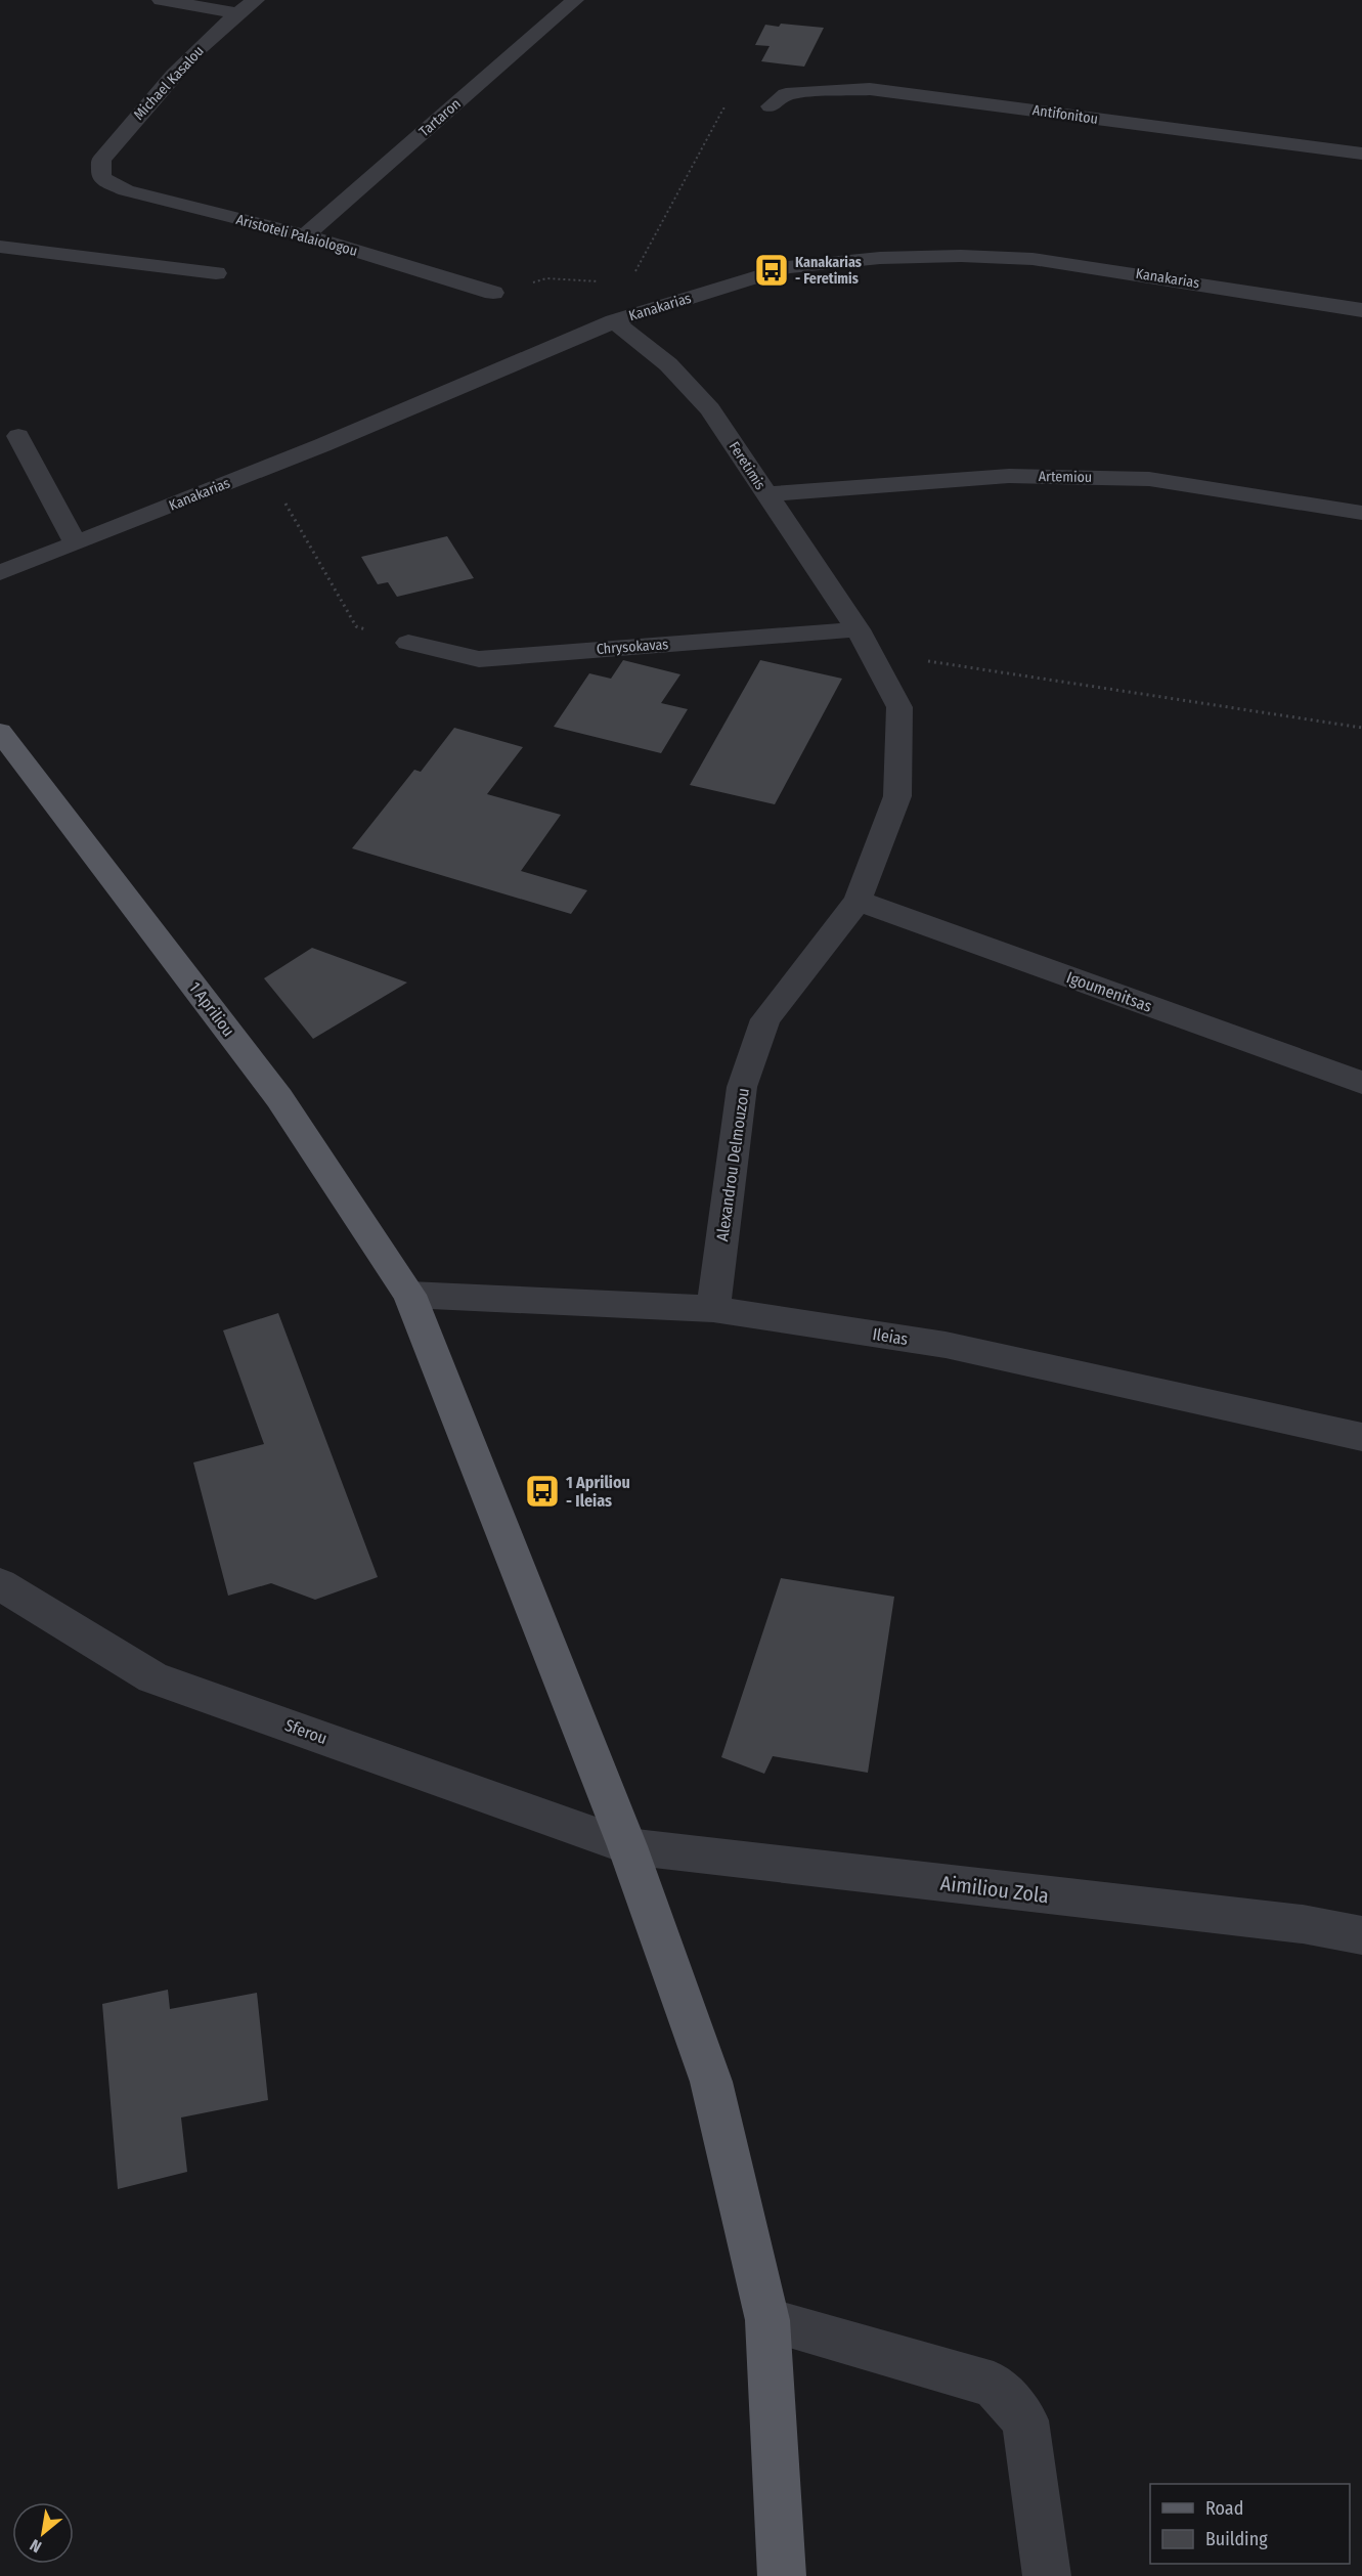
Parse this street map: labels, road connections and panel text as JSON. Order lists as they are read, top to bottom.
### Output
{
  "streets": {
    "main road": ["1 Apriliou"],
    "street": [
      "Michael Kasalou",
      "Antifonitou",
      "Tartaron",
      "Aristoteli Palaiologou",
      "Kanakarias",
      "Feretimis",
      "Artemiou",
      "Chrysokavas",
      "Igoumenitsas",
      "Alexandrou Delmouzou",
      "Ileias",
      "Sferou",
      "Aimiliou Zola"
    ]
  },
  "crossings": [
    ["Michael Kasalou", "Aristoteli Palaiologou"],
    ["Tartaron", "Aristoteli Palaiologou"],
    ["Kanakarias", "Feretimis"],
    ["Feretimis", "Artemiou"],
    ["Feretimis", "Chrysokavas"],
    ["Feretimis", "Alexandrou Delmouzou"],
    ["Chrysokavas", "Alexandrou Delmouzou"],
    ["Igoumenitsas", "Alexandrou Delmouzou"],
    ["1 Apriliou", "Ileias"],
    ["1 Apriliou", "Sferou"],
    ["1 Apriliou", "Aimiliou Zola"],
    ["Alexandrou Delmouzou", "Ileias"],
    ["Sferou", "Aimiliou Zola"]
  ],
  "places": {
    "bus stop": ["Kanakarias - Feretimis", "1 Apriliou - Ileias"]
  },
  "legend": ["Road", "Building"],
  "north": "bottom left"
}
